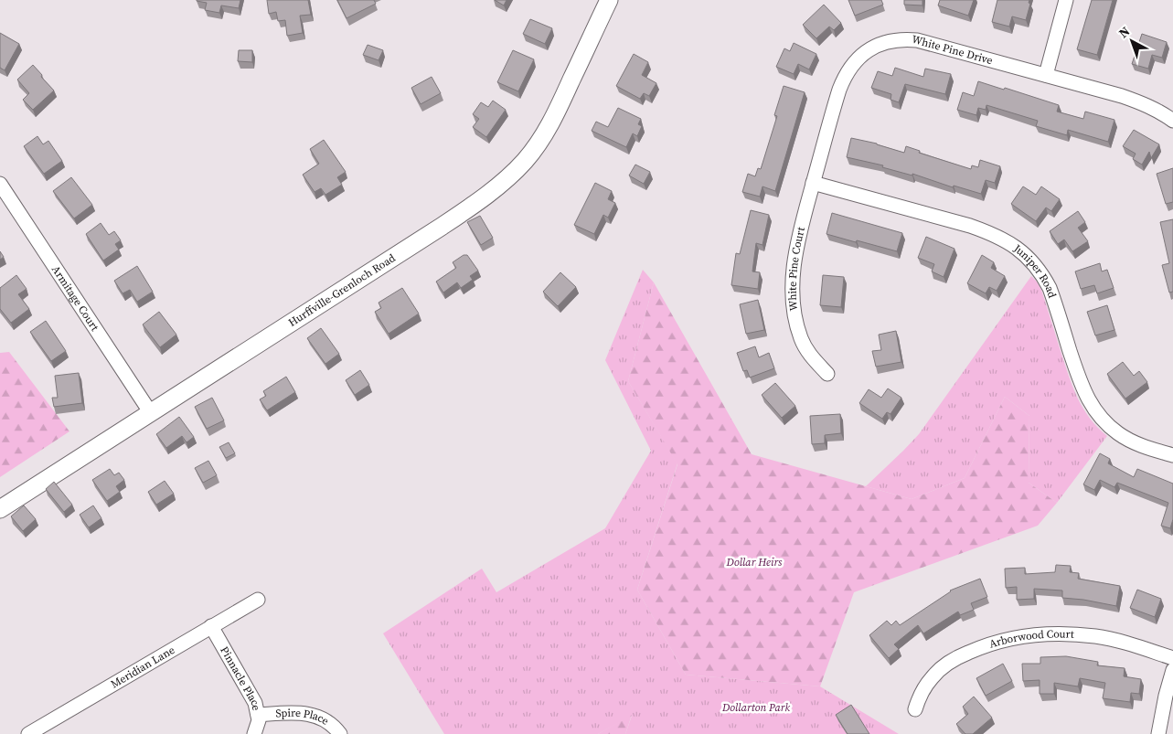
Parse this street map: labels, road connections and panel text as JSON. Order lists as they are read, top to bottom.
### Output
{
  "streets": {
    "main road": ["Hurffville-Grenloch Road"],
    "street": [
      "White Pine Drive",
      "White Pine Court",
      "Juniper Road",
      "Armitage Court",
      "Arborwood Court",
      "Meridian Lane",
      "Pinnacle Place",
      "Spire Place"
    ]
  },
  "crossings": [
    ["White Pine Drive", "White Pine Court"],
    ["White Pine Drive", "Juniper Road"],
    ["White Pine Court", "Juniper Road"],
    ["Hurffville-Grenloch Road", "Armitage Court"],
    ["Meridian Lane", "Pinnacle Place"],
    ["Pinnacle Place", "Spire Place"]
  ],
  "parks": ["Dollar Heirs", "Dollarton Park"],
  "north": "top left"
}
